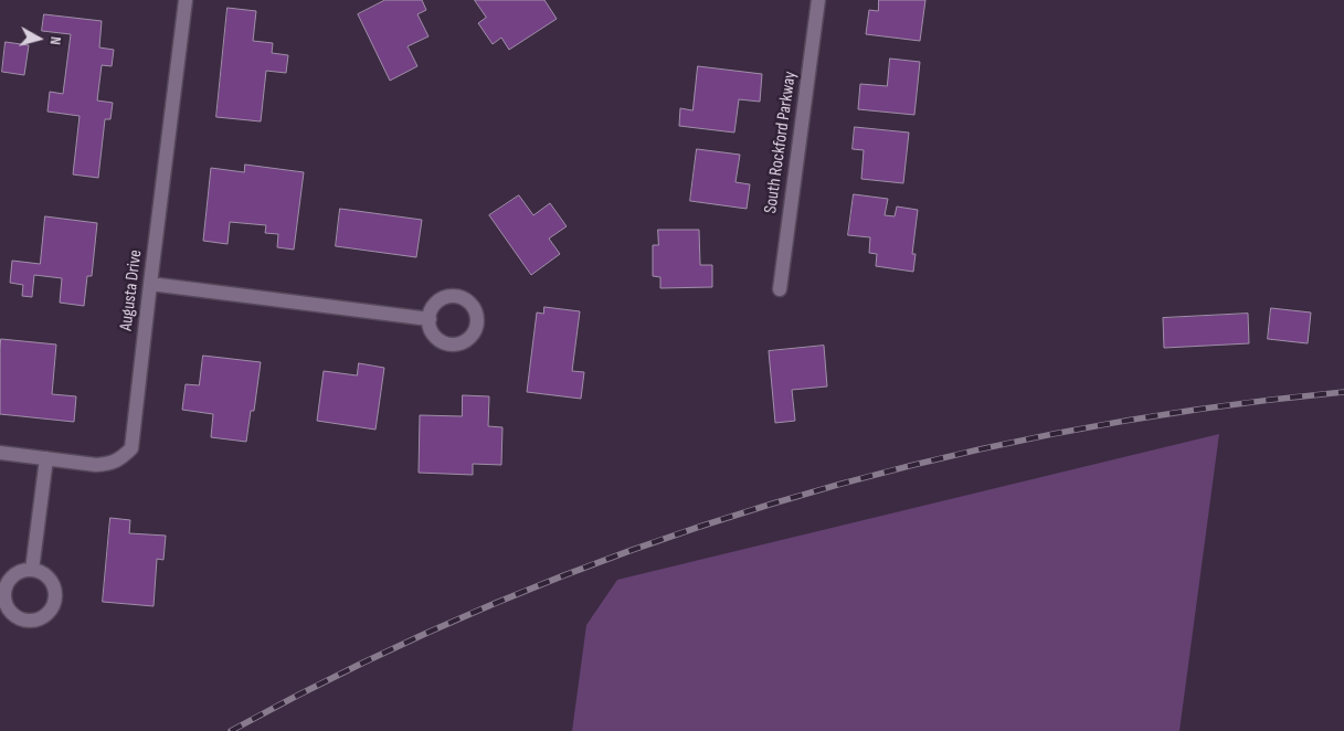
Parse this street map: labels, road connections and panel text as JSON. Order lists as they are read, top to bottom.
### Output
{
  "streets": {
    "street": ["South Rockford Parkway", "Augusta Drive"]
  },
  "north": "right"
}
